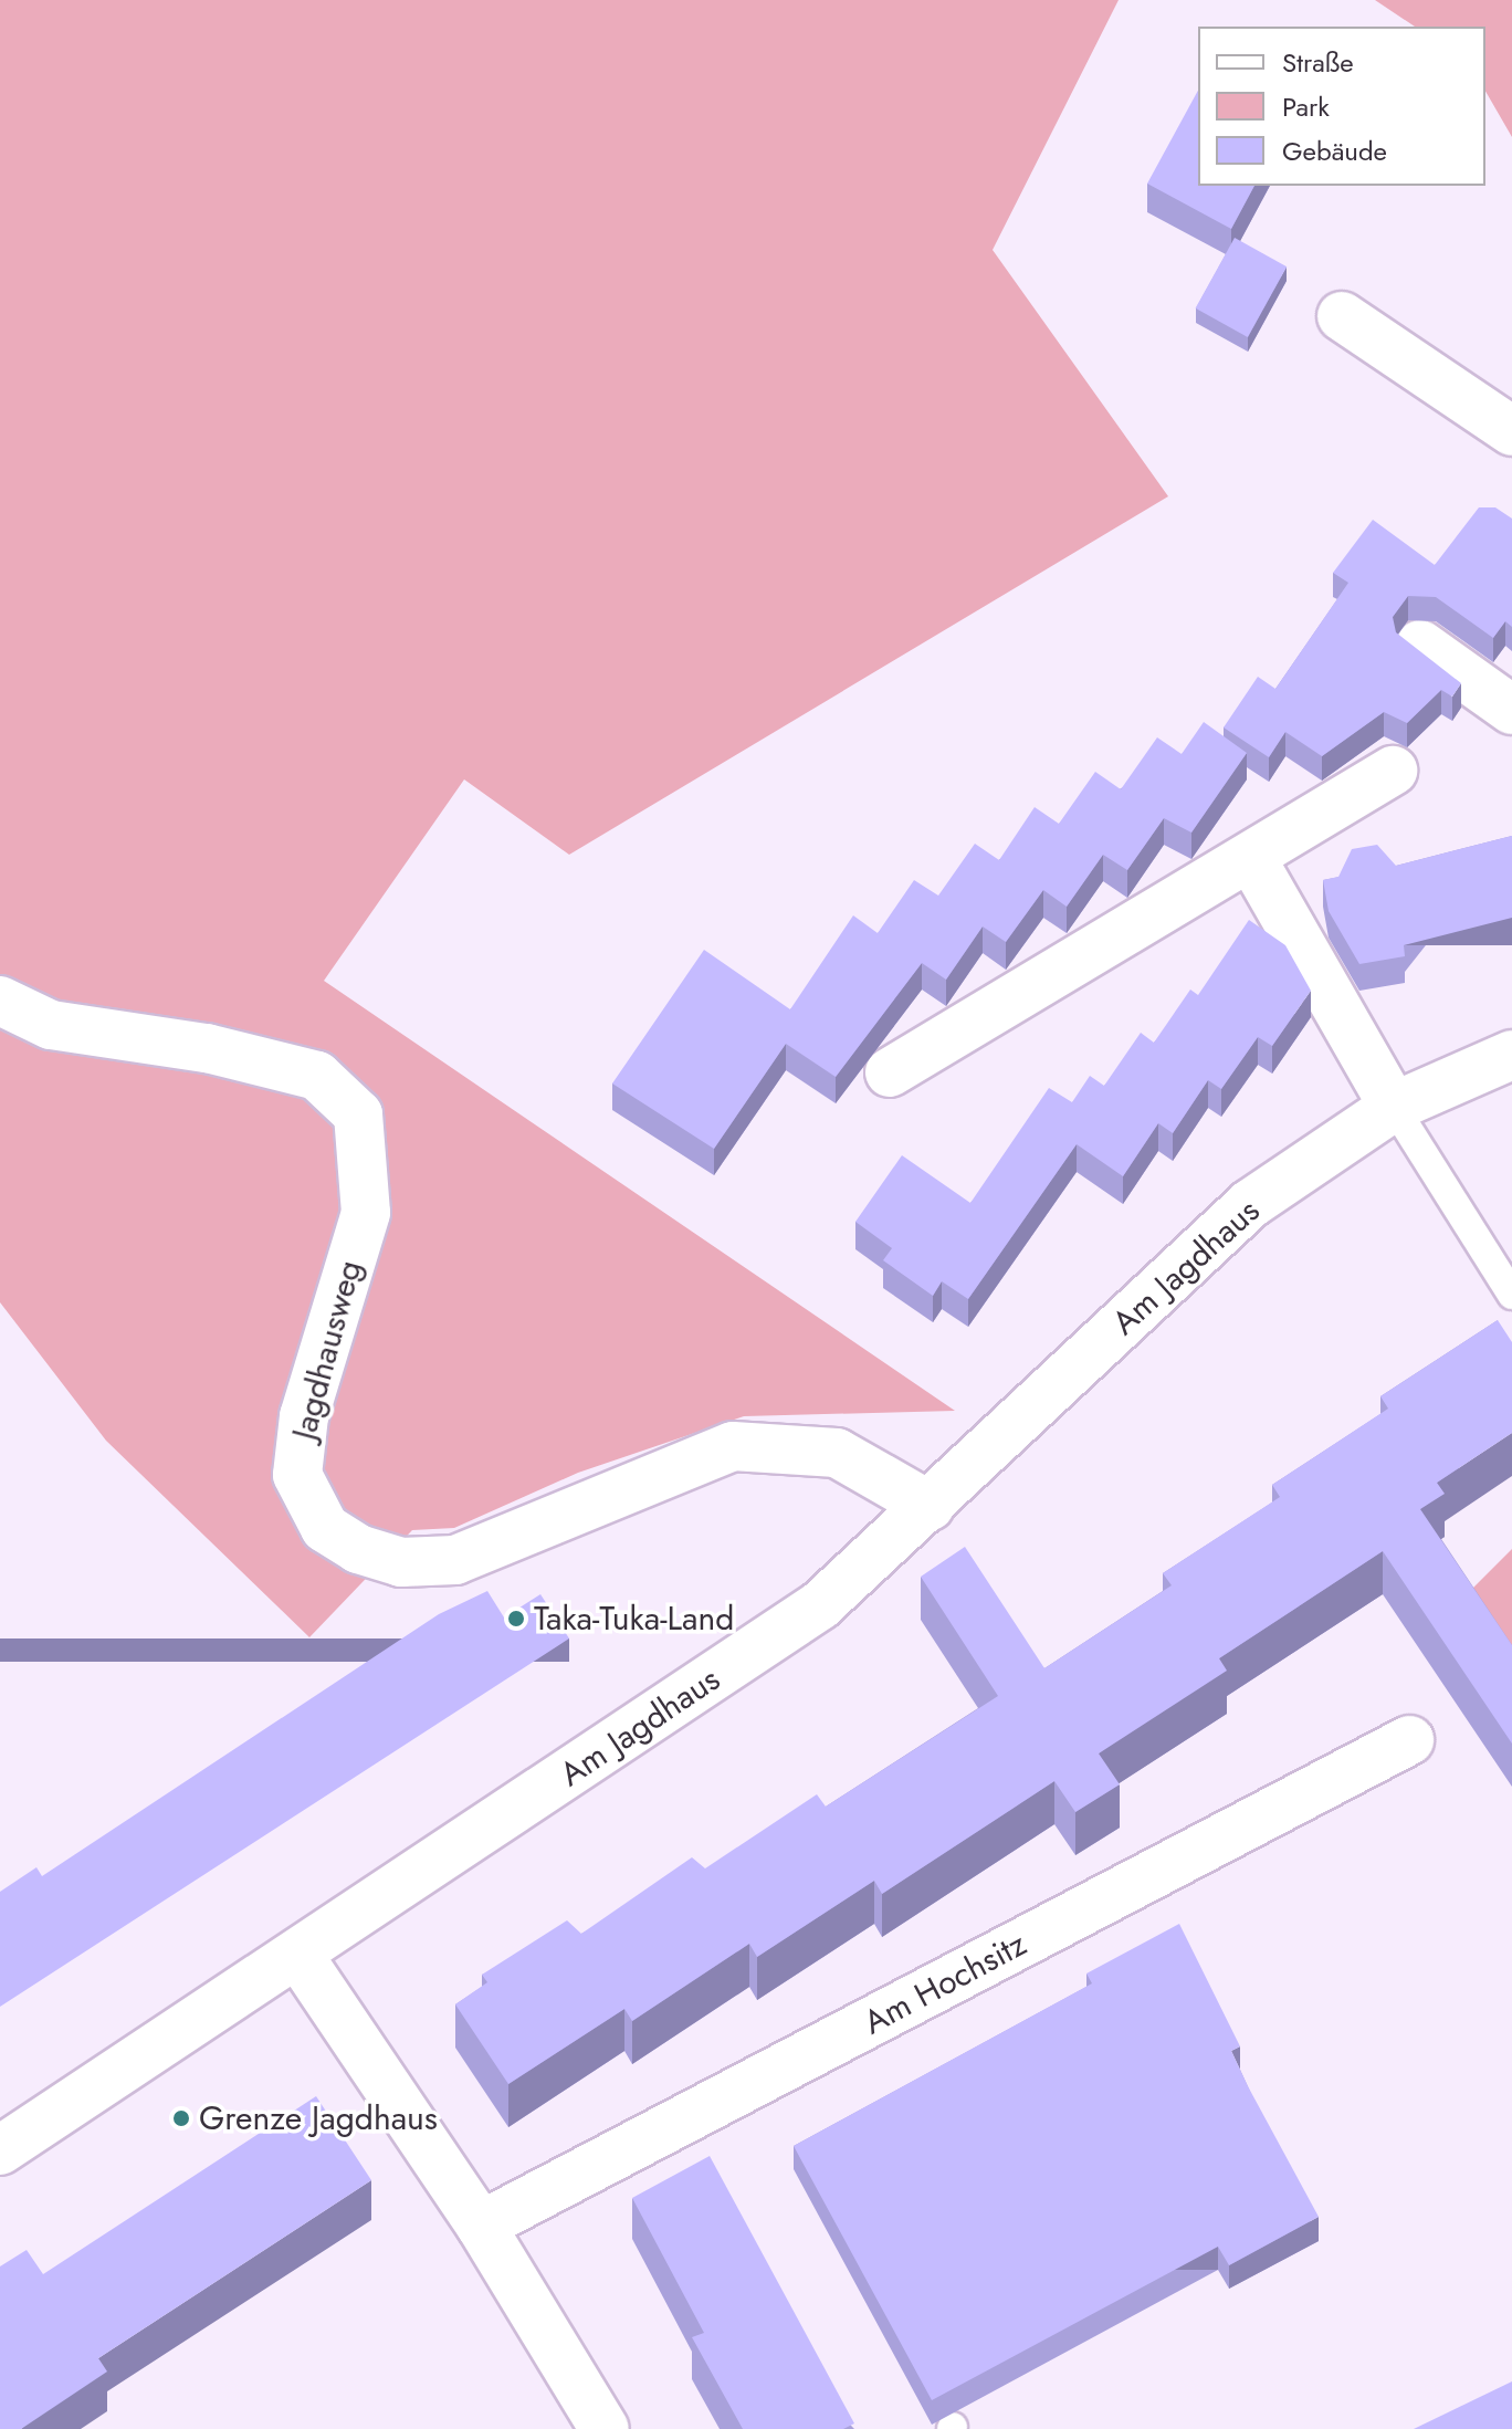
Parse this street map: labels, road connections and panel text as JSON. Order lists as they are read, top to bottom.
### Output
{
  "streets": {
    "street": ["Am Jagdhaus", "Jagdhausweg", "Am Hochsitz"]
  },
  "crossings": [
    ["Am Jagdhaus", "Jagdhausweg"]
  ],
  "places": ["Taka-Tuka-Land", "Grenze Jagdhaus"],
  "legend": ["Straße", "Park", "Gebäude"]
}
